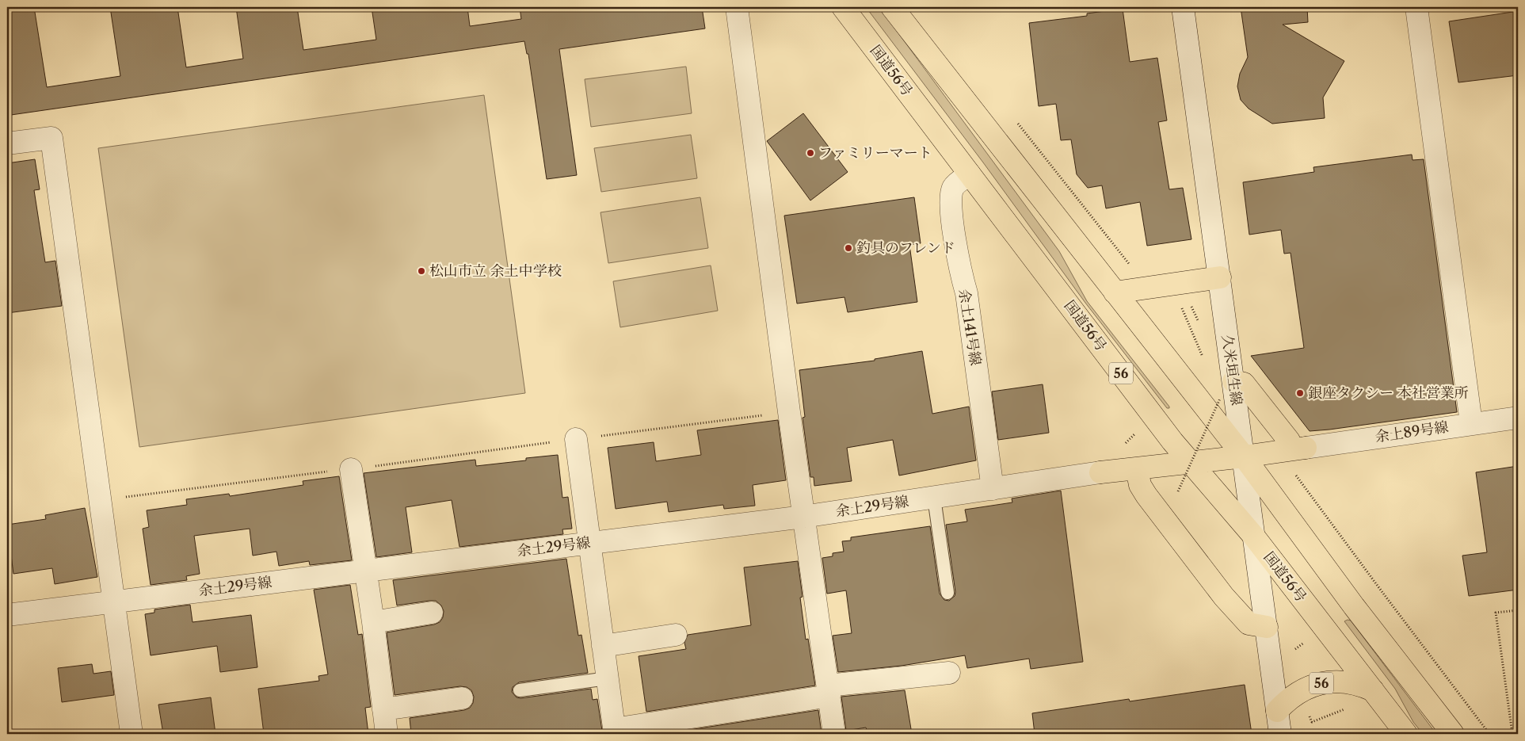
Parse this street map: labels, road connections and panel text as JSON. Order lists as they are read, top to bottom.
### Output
{
  "streets": {
    "highway": ["国道56号", "56"],
    "street": [
      "余土141号線",
      "久米垣生線",
      "余土89号線",
      "余土29号線"
    ]
  },
  "crossings": [
    ["国道56号", "余土141号線"],
    ["国道56号", "久米垣生線"],
    ["国道56号", "56"],
    ["余土141号線", "余土29号線"],
    ["久米垣生線", "56"]
  ],
  "places": [
    "ファミリーマート",
    "釣具のフレンド",
    "松山市立 余土中学校",
    "銀座タクシー 本社営業所"
  ]
}
